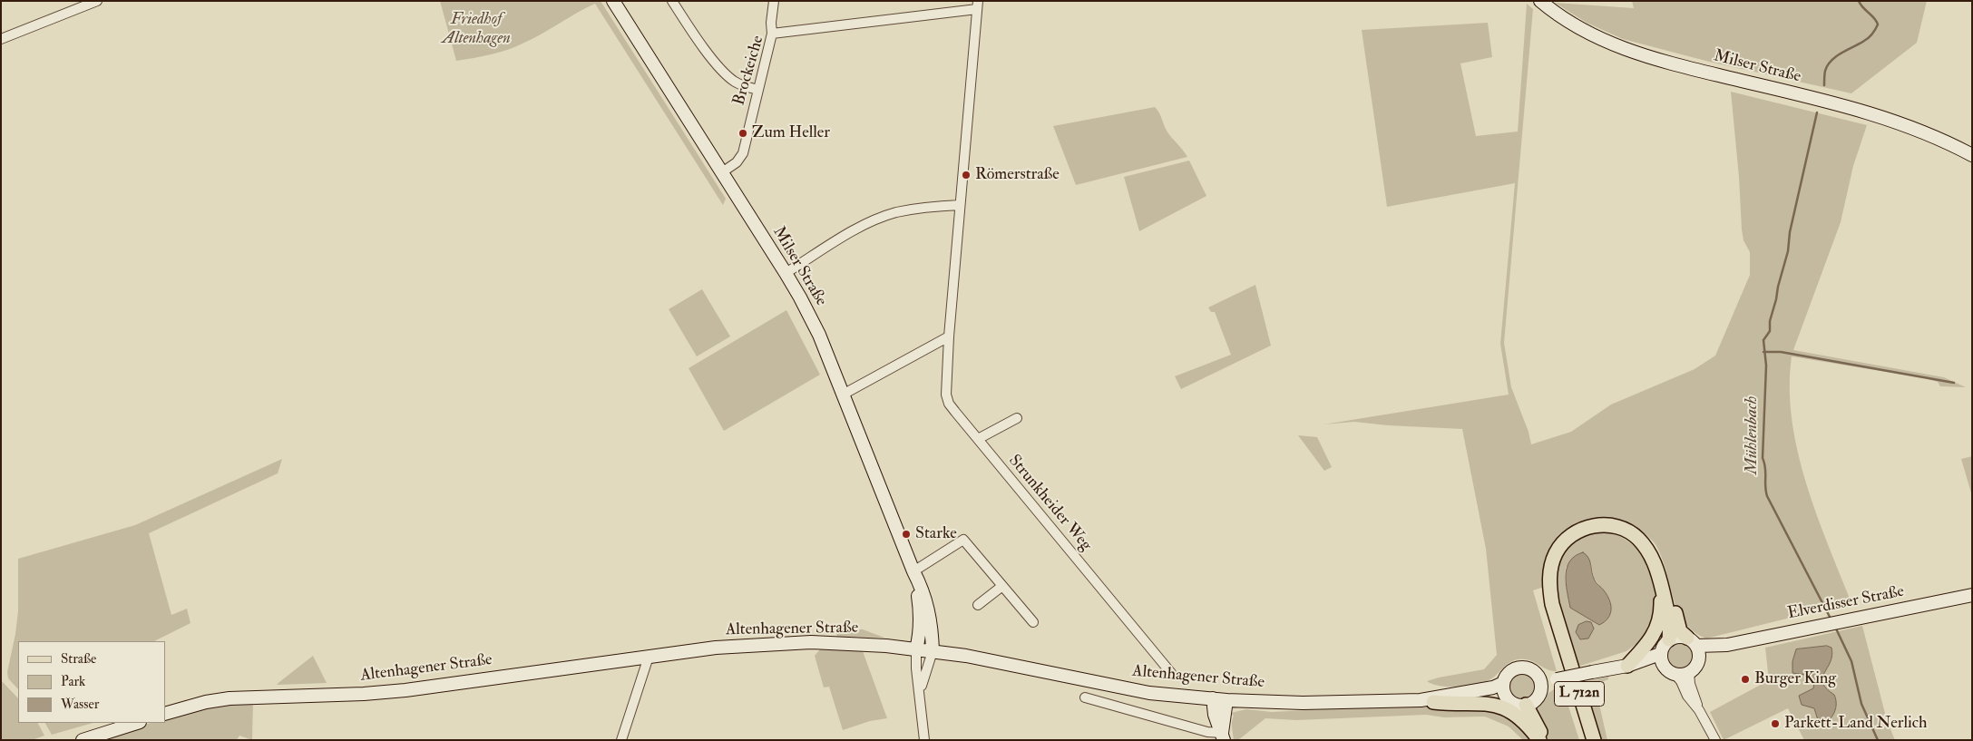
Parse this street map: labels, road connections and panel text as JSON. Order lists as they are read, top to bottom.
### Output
{
  "streets": {
    "main road": [
      "Milser Straße",
      "Elverdisser Straße",
      "Altenhagener Straße",
      "L 712n"
    ],
    "street": ["Brockeiche", "Strunkheider Weg"]
  },
  "crossings": [
    ["Milser Straße", "Brockeiche"],
    ["Milser Straße", "Altenhagener Straße"]
  ],
  "water": ["Mühlenbach"],
  "parks": ["Friedhof Altenhagen"],
  "places": [
    "Zum Heller",
    "Römerstraße",
    "Starke",
    "Burger King",
    "Parkett-Land Nerlich"
  ],
  "legend": ["Straße", "Park", "Wasser"]
}
